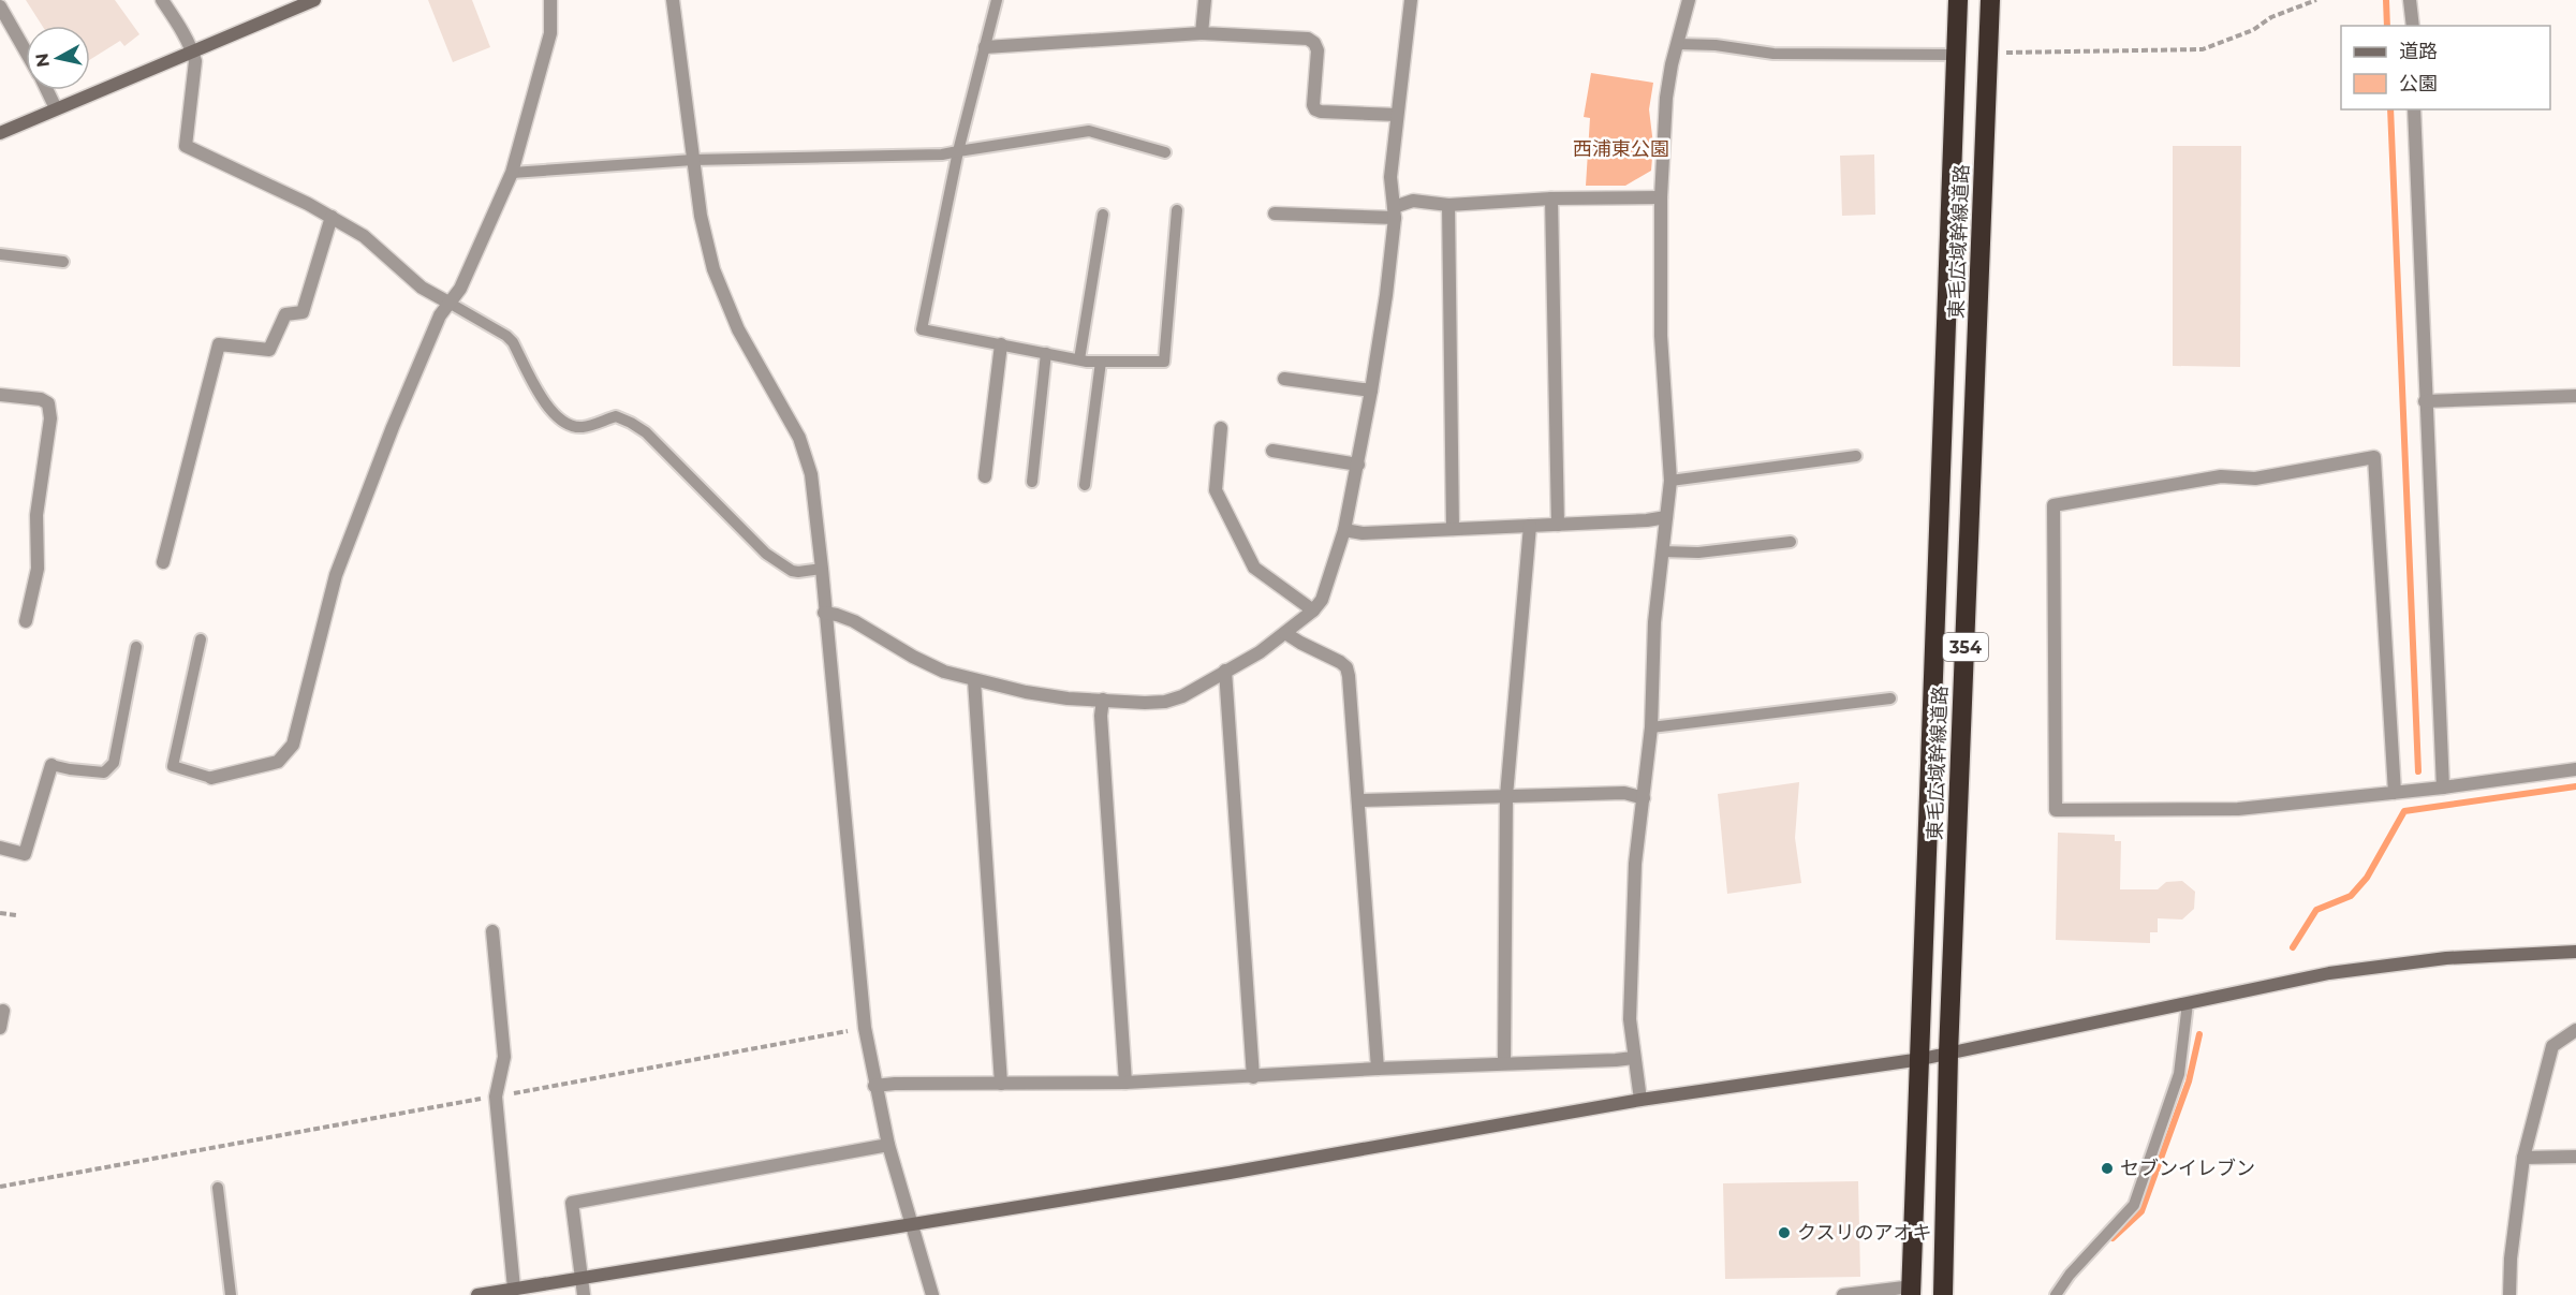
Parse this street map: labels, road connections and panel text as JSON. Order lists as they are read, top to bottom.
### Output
{
  "streets": {
    "highway": ["東毛広域幹線道路", "354"]
  },
  "parks": ["西浦東公園"],
  "places": ["セブンイレブン", "クスリのアオキ"],
  "legend": ["道路", "公園"],
  "north": "left"
}
